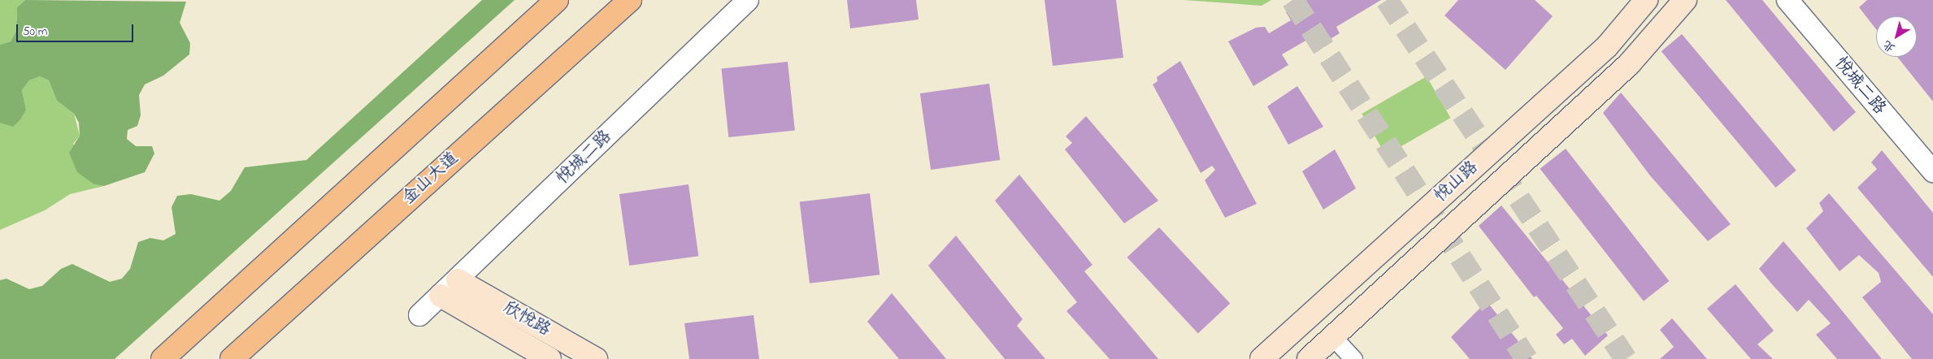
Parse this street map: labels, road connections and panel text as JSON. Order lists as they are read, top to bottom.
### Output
{
  "streets": {
    "highway": ["金山大道"],
    "main road": ["悦山路", "欣悦路"],
    "street": ["悦城二路"]
  },
  "crossings": [
    ["悦城二路", "欣悦路"]
  ],
  "scale_bar": "50 m",
  "north": "bottom left"
}
